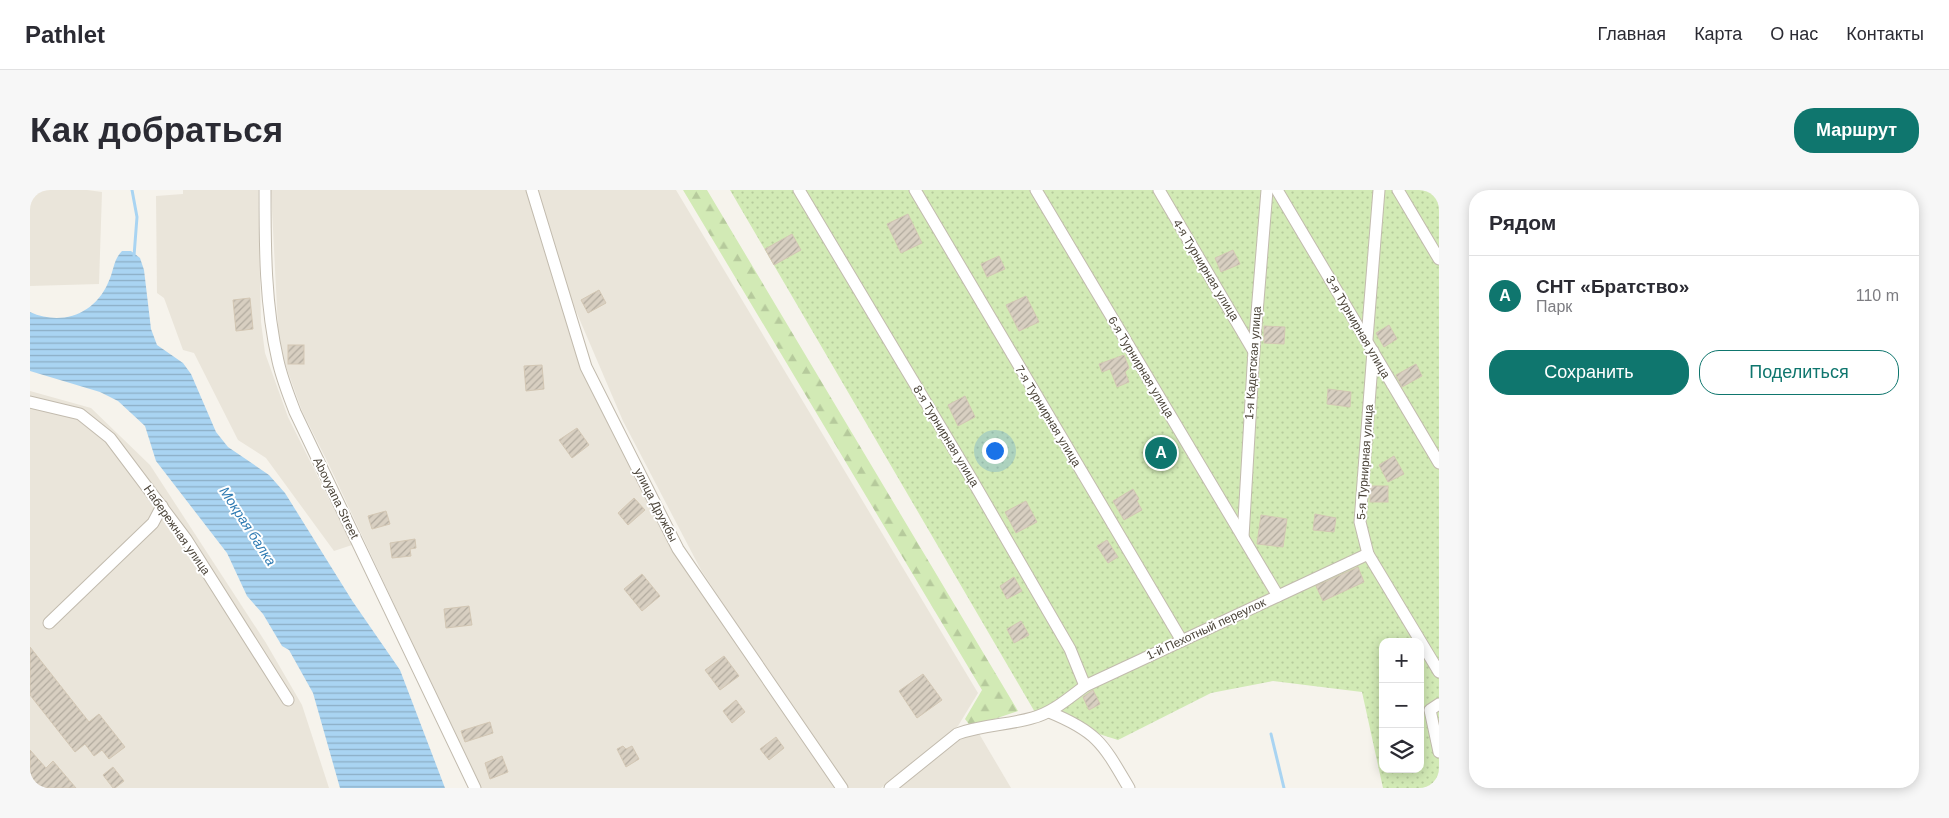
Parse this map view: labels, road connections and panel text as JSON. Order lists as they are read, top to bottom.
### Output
{
  "streets": {
    "street": [
      "4-я Турнирная улица",
      "3-я Турнирная улица",
      "1-я Кадетская улица",
      "6-я Турнирная улица",
      "7-я Турнирная улица",
      "8-я Турнирная улица",
      "5-я Турнирная улица",
      "Abovyana Street",
      "улица Дружбы",
      "Набережная улица",
      "1-й Пехотный переулок"
    ]
  },
  "crossings": [
    ["4-я Турнирная улица", "1-я Кадетская улица"],
    ["3-я Турнирная улица", "5-я Турнирная улица"],
    ["1-я Кадетская улица", "6-я Турнирная улица"],
    ["6-я Турнирная улица", "1-й Пехотный переулок"],
    ["7-я Турнирная улица", "1-й Пехотный переулок"],
    ["8-я Турнирная улица", "1-й Пехотный переулок"],
    ["5-я Турнирная улица", "1-й Пехотный переулок"]
  ],
  "water": ["Мокрая балка"],
  "page": {
    "header": "Pathlet",
    "nav": [
      "Главная",
      "Карта",
      "О нас",
      "Контакты"
    ],
    "buttons": [
      "Маршрут",
      ["Сохранить", "Поделиться"]
    ],
    "title": "Как добраться",
    "heading": "Рядом",
    "list": [
      {
        "mark": "A",
        "name": "СНТ «Братство»",
        "note": "Парк",
        "value": "110 m"
      }
    ],
    "pins": "A",
    "map_buttons": ["+", "−"]
  }
}
